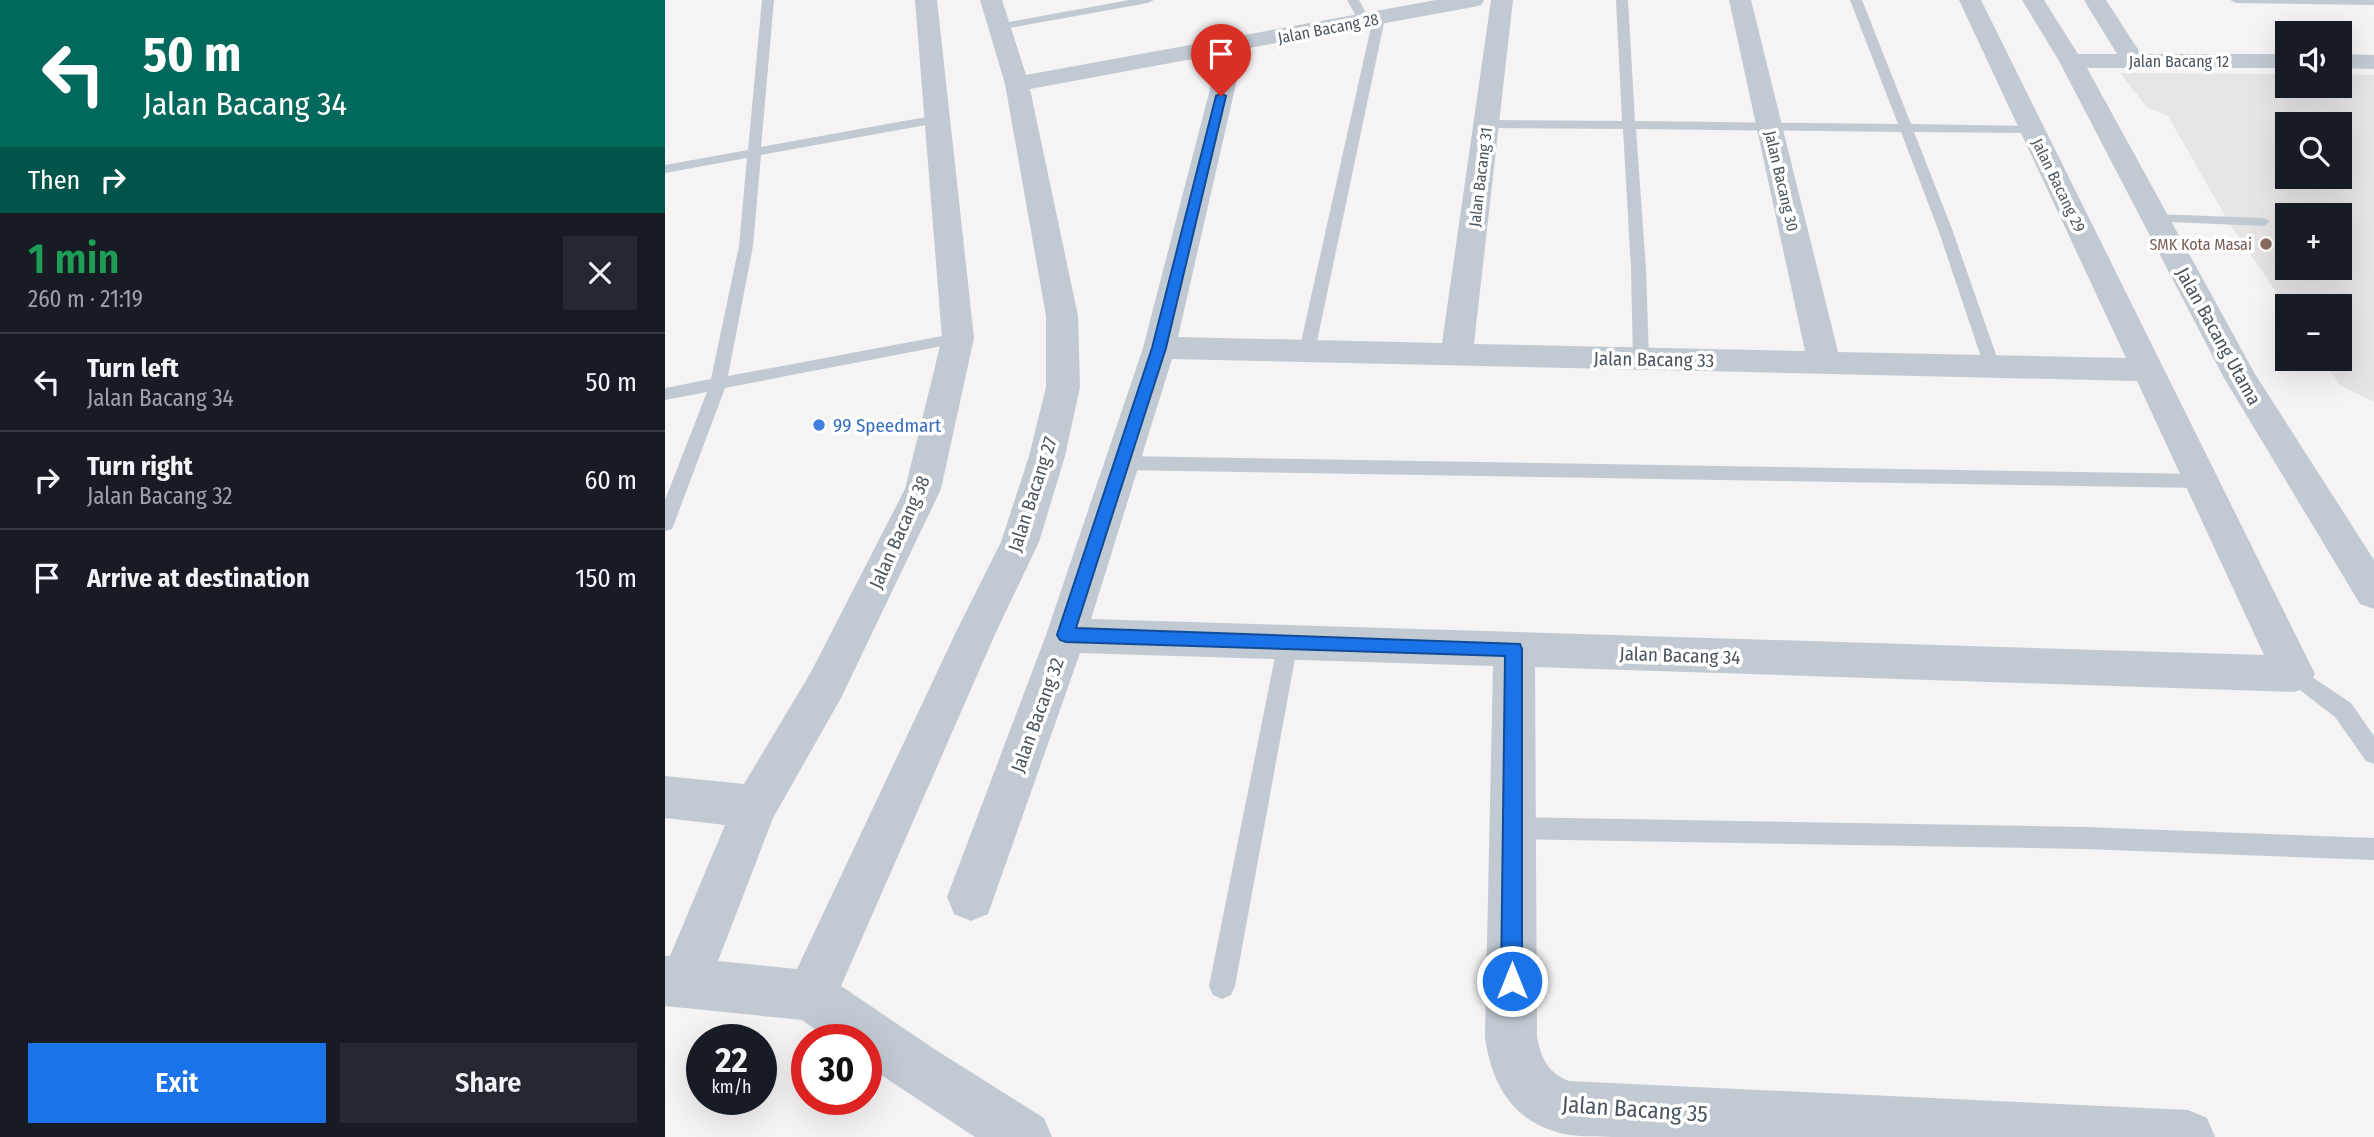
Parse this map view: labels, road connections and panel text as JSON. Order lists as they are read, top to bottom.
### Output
{
  "streets": {
    "street": [
      "Jalan Bacang 28",
      "Jalan Bacang 12",
      "Jalan Bacang 31",
      "Jalan Bacang 30",
      "Jalan Bacang 29",
      "Jalan Bacang Utama",
      "Jalan Bacang 33",
      "Jalan Bacang 27",
      "Jalan Bacang 38",
      "Jalan Bacang 34",
      "Jalan Bacang 32",
      "Jalan Bacang 35"
    ]
  },
  "crossings": [
    ["Jalan Bacang 28", "Jalan Bacang 27"],
    ["Jalan Bacang 28", "Jalan Bacang 32"],
    ["Jalan Bacang 12", "Jalan Bacang Utama"],
    ["Jalan Bacang 31", "Jalan Bacang 33"],
    ["Jalan Bacang 30", "Jalan Bacang 33"],
    ["Jalan Bacang 29", "Jalan Bacang 33"],
    ["Jalan Bacang 29", "Jalan Bacang 34"],
    ["Jalan Bacang 33", "Jalan Bacang 32"],
    ["Jalan Bacang 34", "Jalan Bacang 32"],
    ["Jalan Bacang 34", "Jalan Bacang 35"]
  ],
  "places": ["SMK Kota Masai", "99 Speedmart"],
  "page": {
    "turn": ["50 m", "Jalan Bacang 34"],
    "map_buttons": ["+", "−"],
    "then": "Then",
    "heading": ["1 min", "260 m · 21:19"],
    "list": [
      {
        "name": "Turn left",
        "note": "Jalan Bacang 34",
        "value": "50 m"
      },
      {
        "name": "Turn right",
        "note": "Jalan Bacang 32",
        "value": "60 m"
      },
      {
        "name": "Arrive at destination",
        "value": "150 m"
      }
    ],
    "speed": "22 km/h",
    "limit": "30",
    "buttons": ["Exit", "Share"]
  }
}
